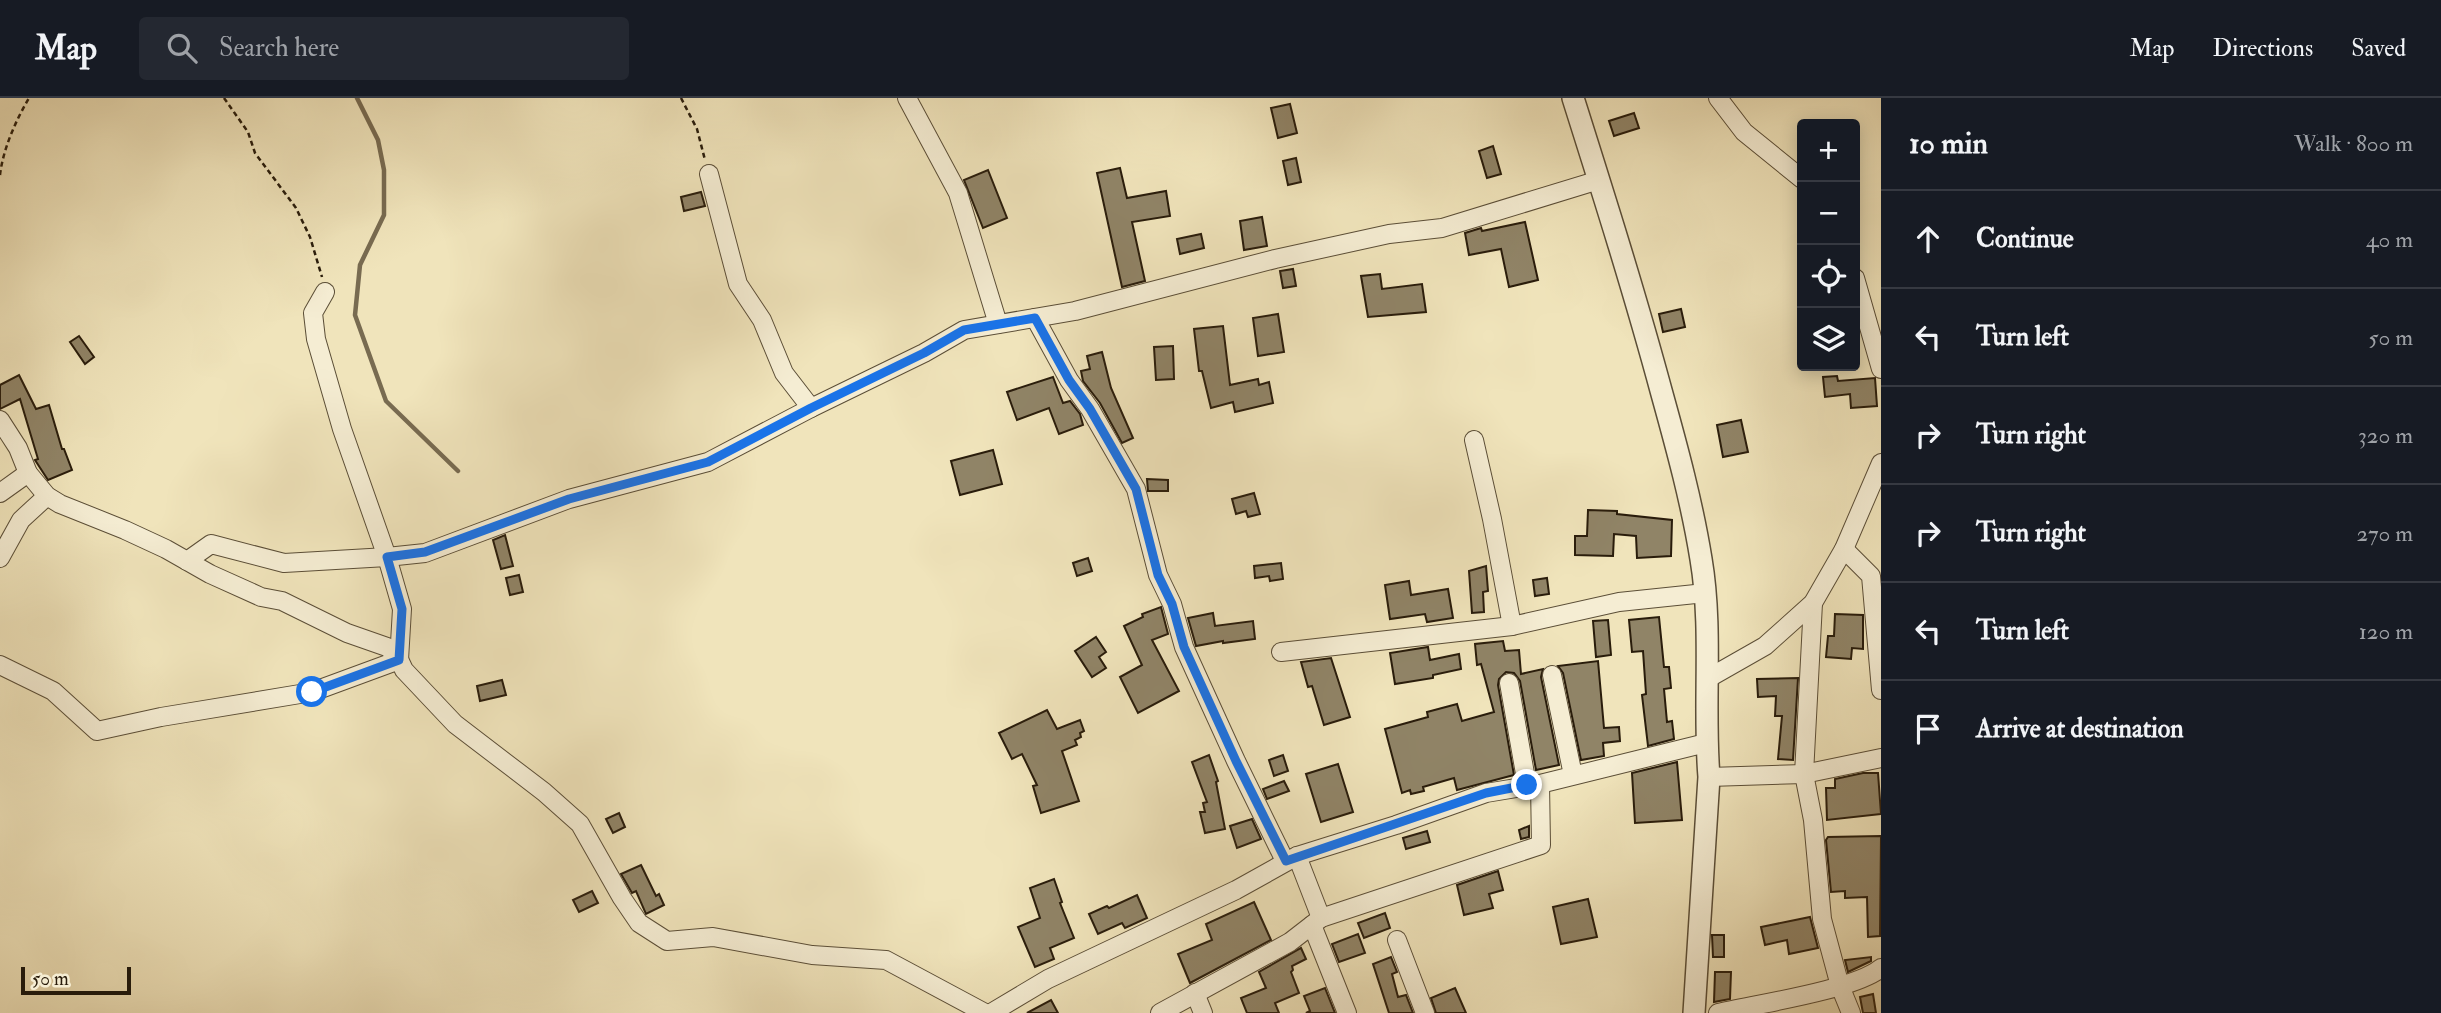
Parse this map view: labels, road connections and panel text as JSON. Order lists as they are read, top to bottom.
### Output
{
  "scale_bar": "50 m",
  "page": {
    "header": "Map",
    "search": "Search here",
    "nav": ["Map", "Directions", "Saved"],
    "heading": ["10 min", "Walk · 800 m"],
    "map_buttons": ["+", "−"],
    "list": [
      ["Continue", "40 m"],
      ["Turn left", "50 m"],
      ["Turn right", "320 m"],
      ["Turn right", "270 m"],
      ["Turn left", "120 m"],
      "Arrive at destination"
    ],
    "scale": "50 m"
  }
}
